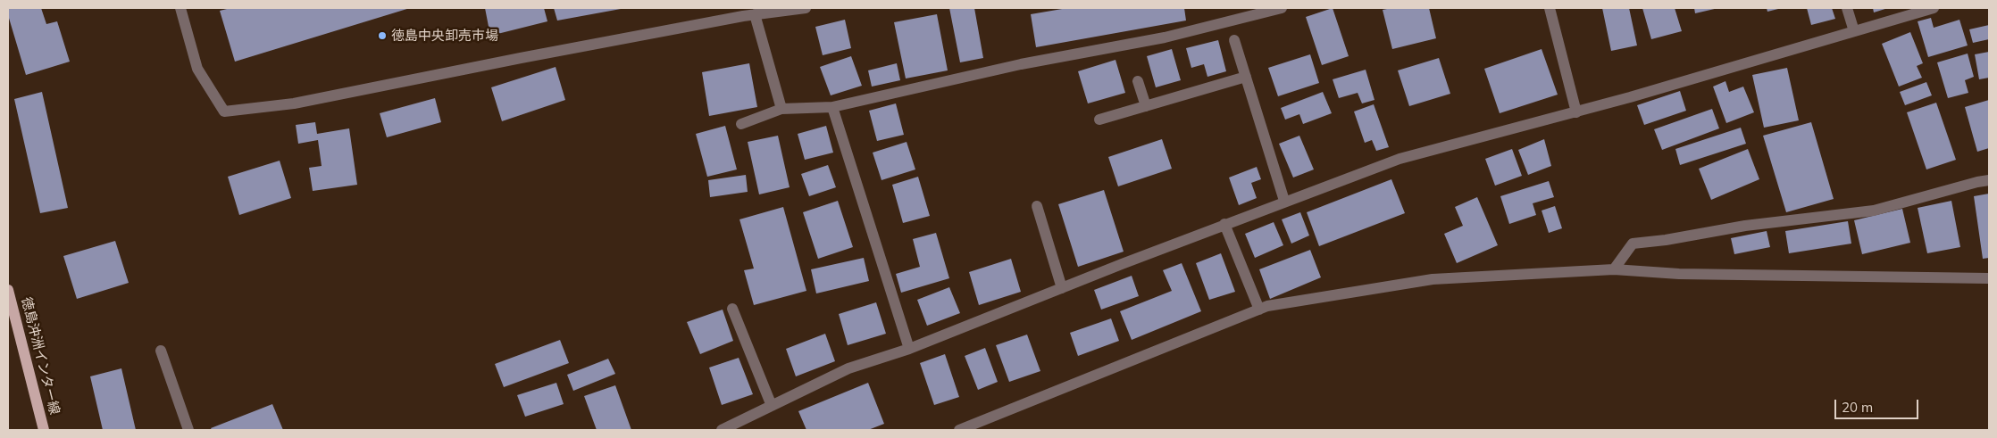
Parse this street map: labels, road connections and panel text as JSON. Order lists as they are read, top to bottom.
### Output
{
  "streets": {
    "main road": ["徳島沖洲インター線"]
  },
  "places": ["徳島中央卸売市場"],
  "scale_bar": "20 m"
}
